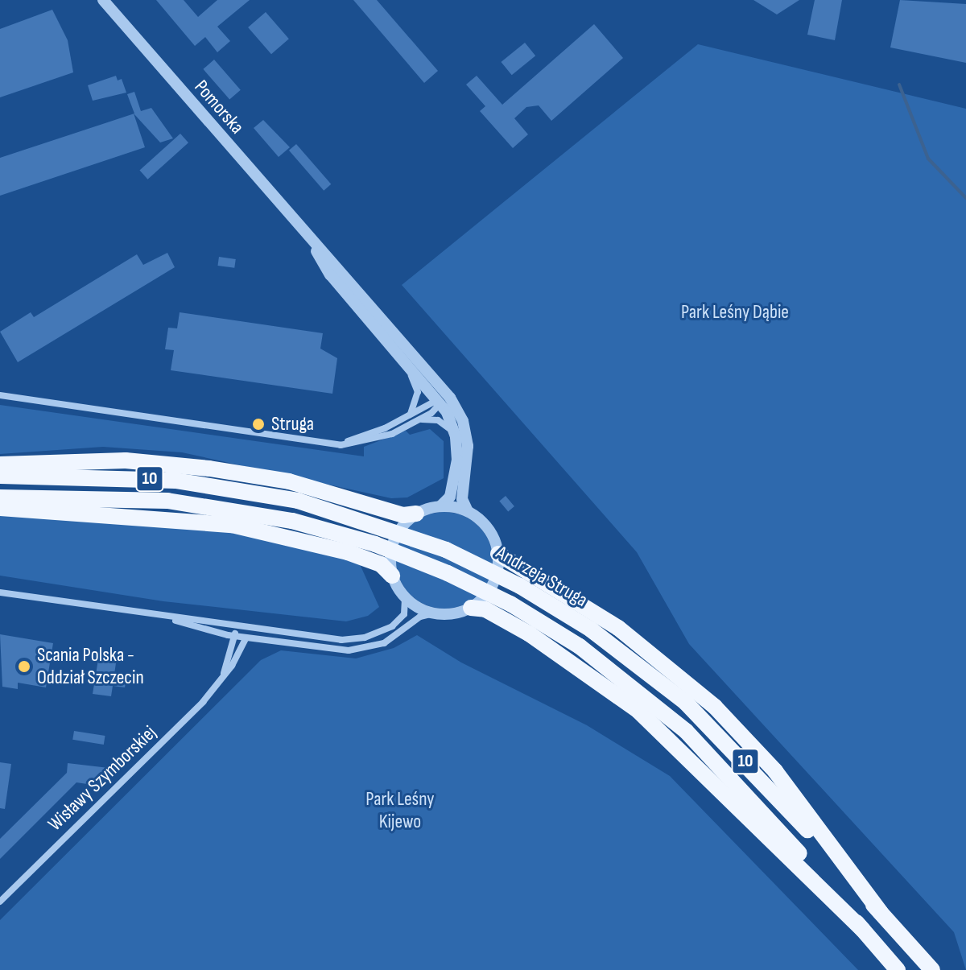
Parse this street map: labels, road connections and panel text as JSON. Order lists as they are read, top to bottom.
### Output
{
  "streets": {
    "main road": ["10", "Andrzeja Struga"],
    "street": ["Pomorska", "Wisławy Szymborskiej"]
  },
  "parks": ["Park Leśny Dąbie", "Park Leśny Kijewo"],
  "places": ["Struga", "Scania Polska - Oddział Szczecin"]
}
